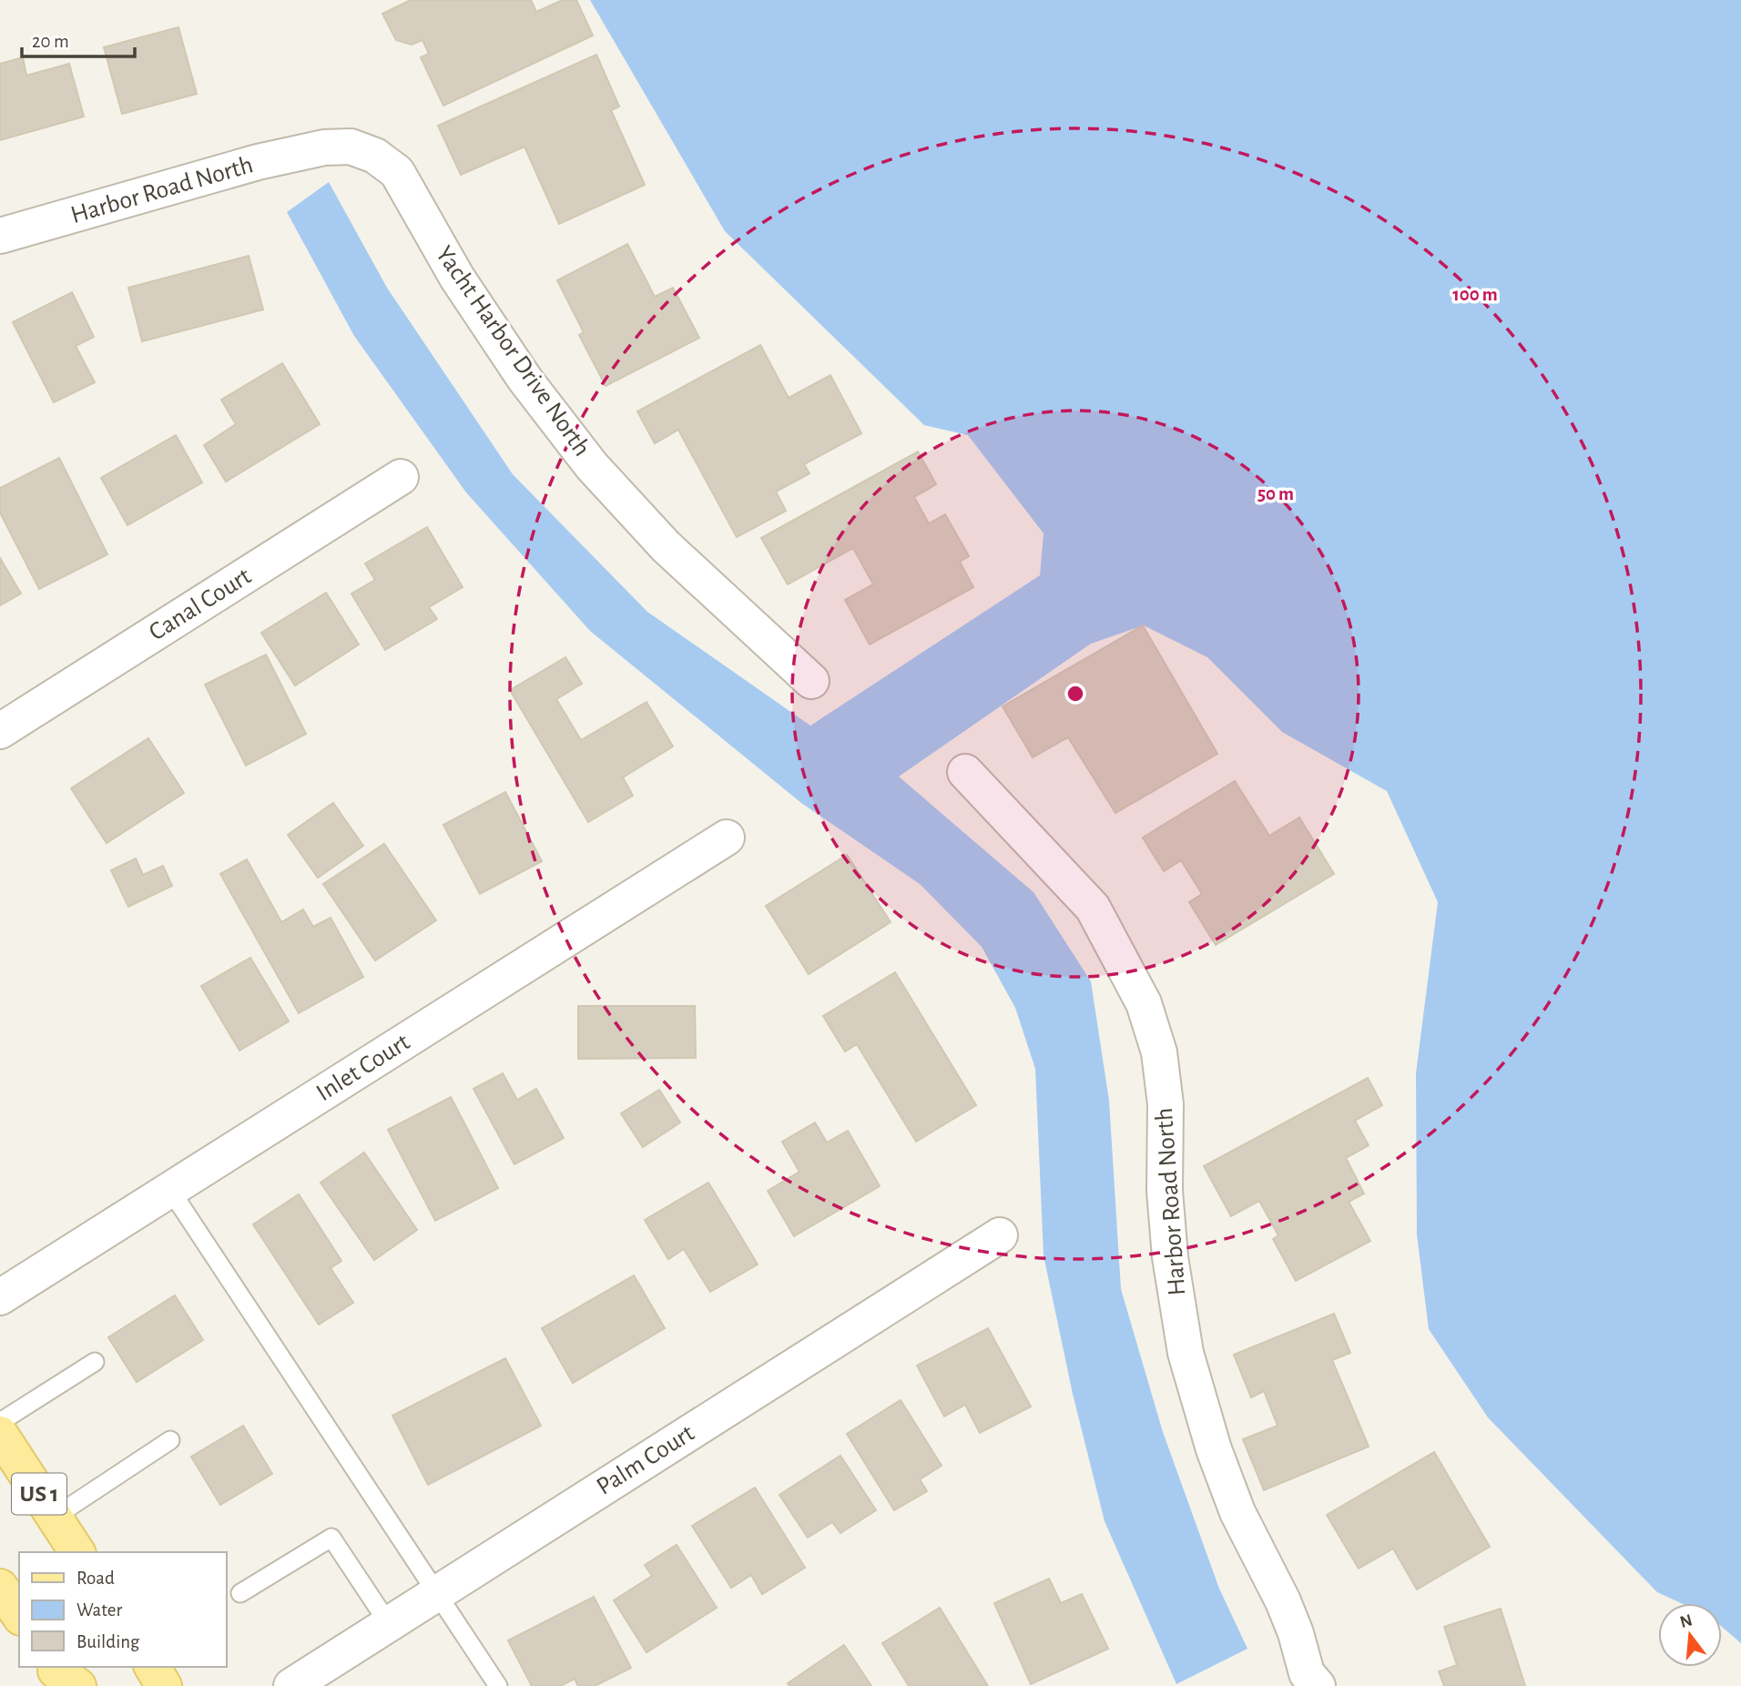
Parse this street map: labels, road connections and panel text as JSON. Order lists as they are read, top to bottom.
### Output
{
  "streets": {
    "main road": ["US 1"],
    "street": [
      "Harbor Road North",
      "Yacht Harbor Drive North",
      "Canal Court",
      "Inlet Court",
      "Palm Court"
    ]
  },
  "crossings": [
    ["Harbor Road North", "Yacht Harbor Drive North"]
  ],
  "legend": ["Road", "Water", "Building"],
  "scale_bar": "20 m",
  "north": "top",
  "rings": ["100 m", "50 m"]
}
